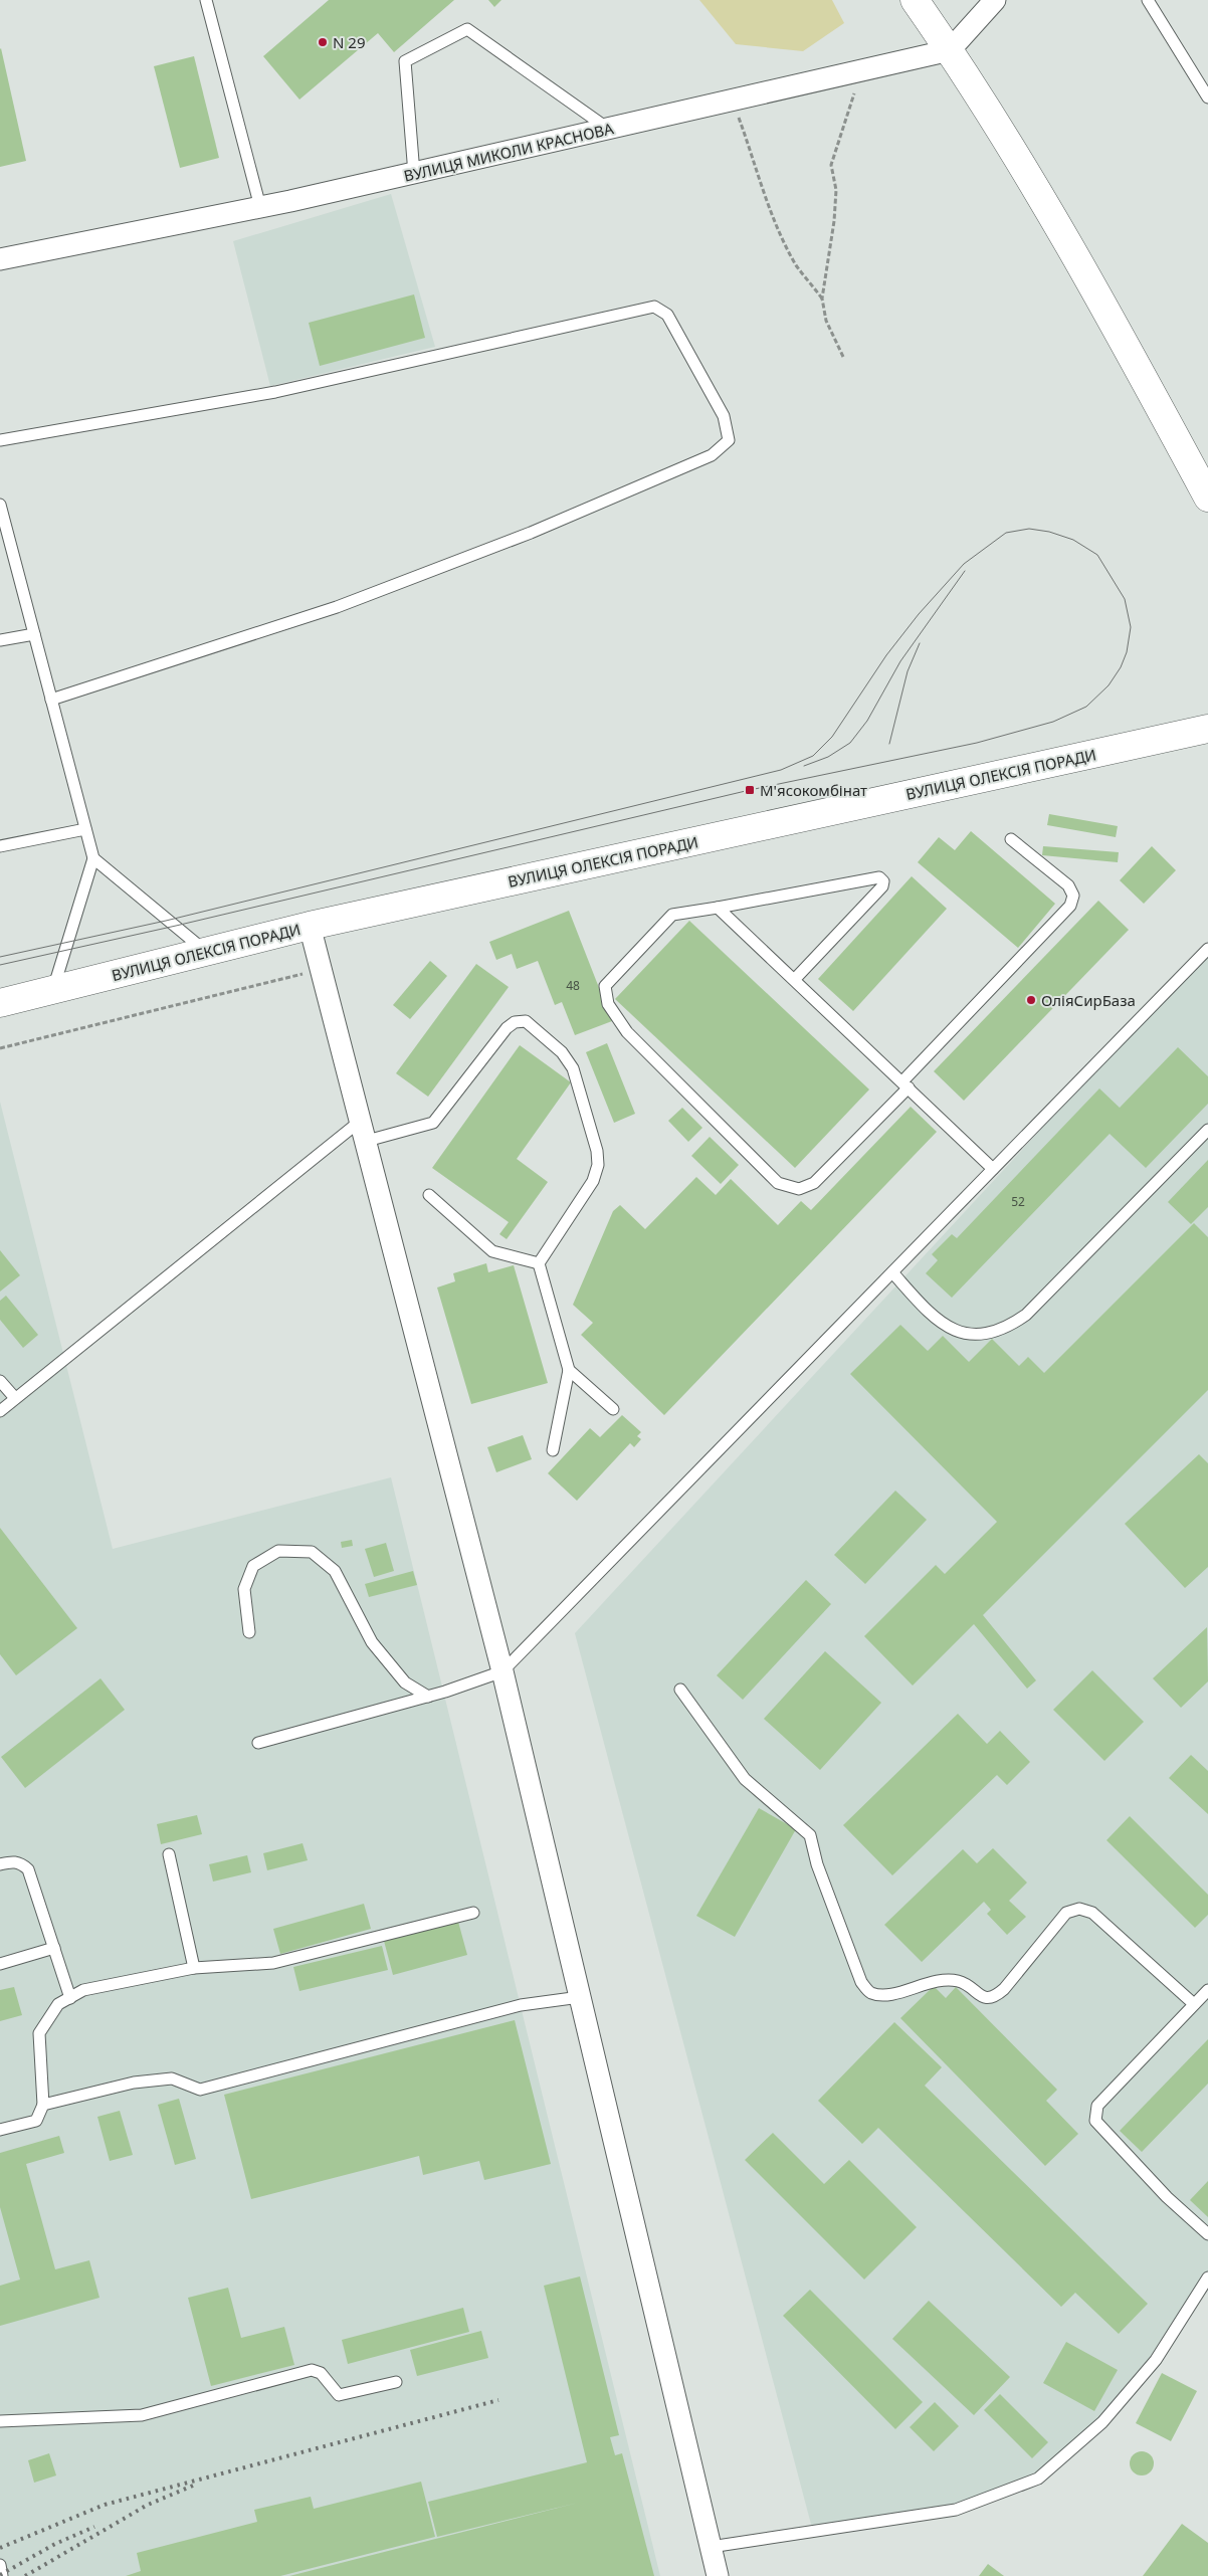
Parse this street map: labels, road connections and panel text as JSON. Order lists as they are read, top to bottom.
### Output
{
  "streets": {
    "main road": ["ВУЛИЦЯ ОЛЕКСІЯ ПОРАДИ"],
    "street": ["ВУЛИЦЯ МИКОЛИ КРАСНОВА"]
  },
  "places": {
    "other": ["N 29", "ОліяСирБаза"],
    "transit": ["М'ясокомбінат"]
  },
  "house_numbers": ["48", "52"]
}
